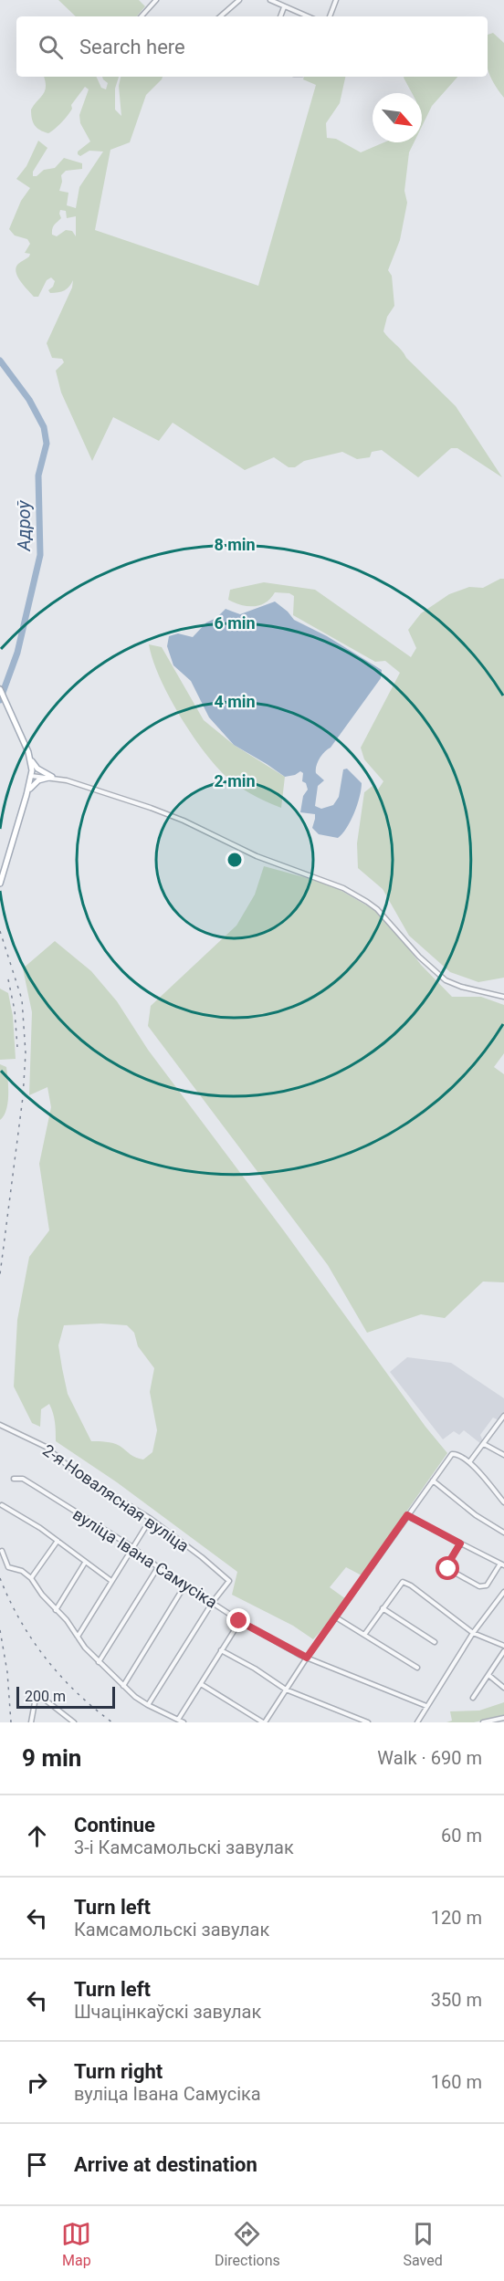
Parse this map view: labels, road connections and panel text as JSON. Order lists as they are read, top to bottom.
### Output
{
  "streets": {
    "street": ["2-я Новалясная вуліца", "вуліца Івана Самусіка"]
  },
  "crossings": [
    ["2-я Новалясная вуліца", "вуліца Івана Самусіка"]
  ],
  "water": ["Адроў"],
  "scale_bar": "200 m",
  "north": "bottom right",
  "page": {
    "search": "Search here",
    "scale": "200 m",
    "heading": ["9 min", "Walk · 690 m"],
    "list": [
      ["Continue", "3-і Камсамольскі завулак", "60 m"],
      ["Turn left", "Камсамольскі завулак", "120 m"],
      ["Turn left", "Шчацінкаўскі завулак", "350 m"],
      ["Turn right", "вуліца Івана Самусіка", "160 m"],
      "Arrive at destination"
    ],
    "nav": ["Map", "Directions", "Saved"]
  },
  "rings": [
    "8 min",
    "6 min",
    "4 min",
    "2 min"
  ]
}
